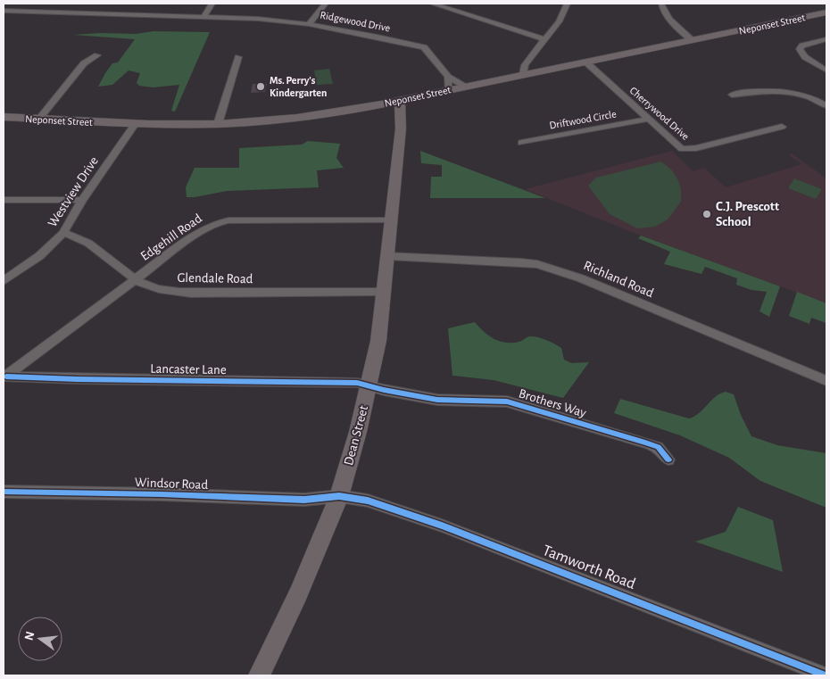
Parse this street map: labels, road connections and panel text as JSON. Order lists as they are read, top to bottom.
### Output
{
  "streets": {
    "main road": ["Neponset Street", "Dean Street"],
    "street": [
      "Ridgewood Drive",
      "Cherrywood Drive",
      "Driftwood Circle",
      "Westview Drive",
      "Edgehill Road",
      "Glendale Road",
      "Richland Road",
      "Lancaster Lane",
      "Brothers Way",
      "Windsor Road",
      "Tamworth Road"
    ]
  },
  "crossings": [
    ["Ridgewood Drive", "Neponset Street"],
    ["Neponset Street", "Cherrywood Drive"],
    ["Neponset Street", "Westview Drive"],
    ["Neponset Street", "Dean Street"],
    ["Cherrywood Drive", "Driftwood Circle"],
    ["Westview Drive", "Glendale Road"],
    ["Edgehill Road", "Glendale Road"],
    ["Edgehill Road", "Lancaster Lane"],
    ["Edgehill Road", "Dean Street"],
    ["Glendale Road", "Dean Street"],
    ["Richland Road", "Dean Street"],
    ["Lancaster Lane", "Brothers Way"],
    ["Lancaster Lane", "Dean Street"],
    ["Brothers Way", "Dean Street"],
    ["Dean Street", "Windsor Road"],
    ["Dean Street", "Tamworth Road"],
    ["Windsor Road", "Tamworth Road"]
  ],
  "places": ["Ms. Perry's Kindergarten", "C.J. Prescott School"],
  "north": "left"
}
